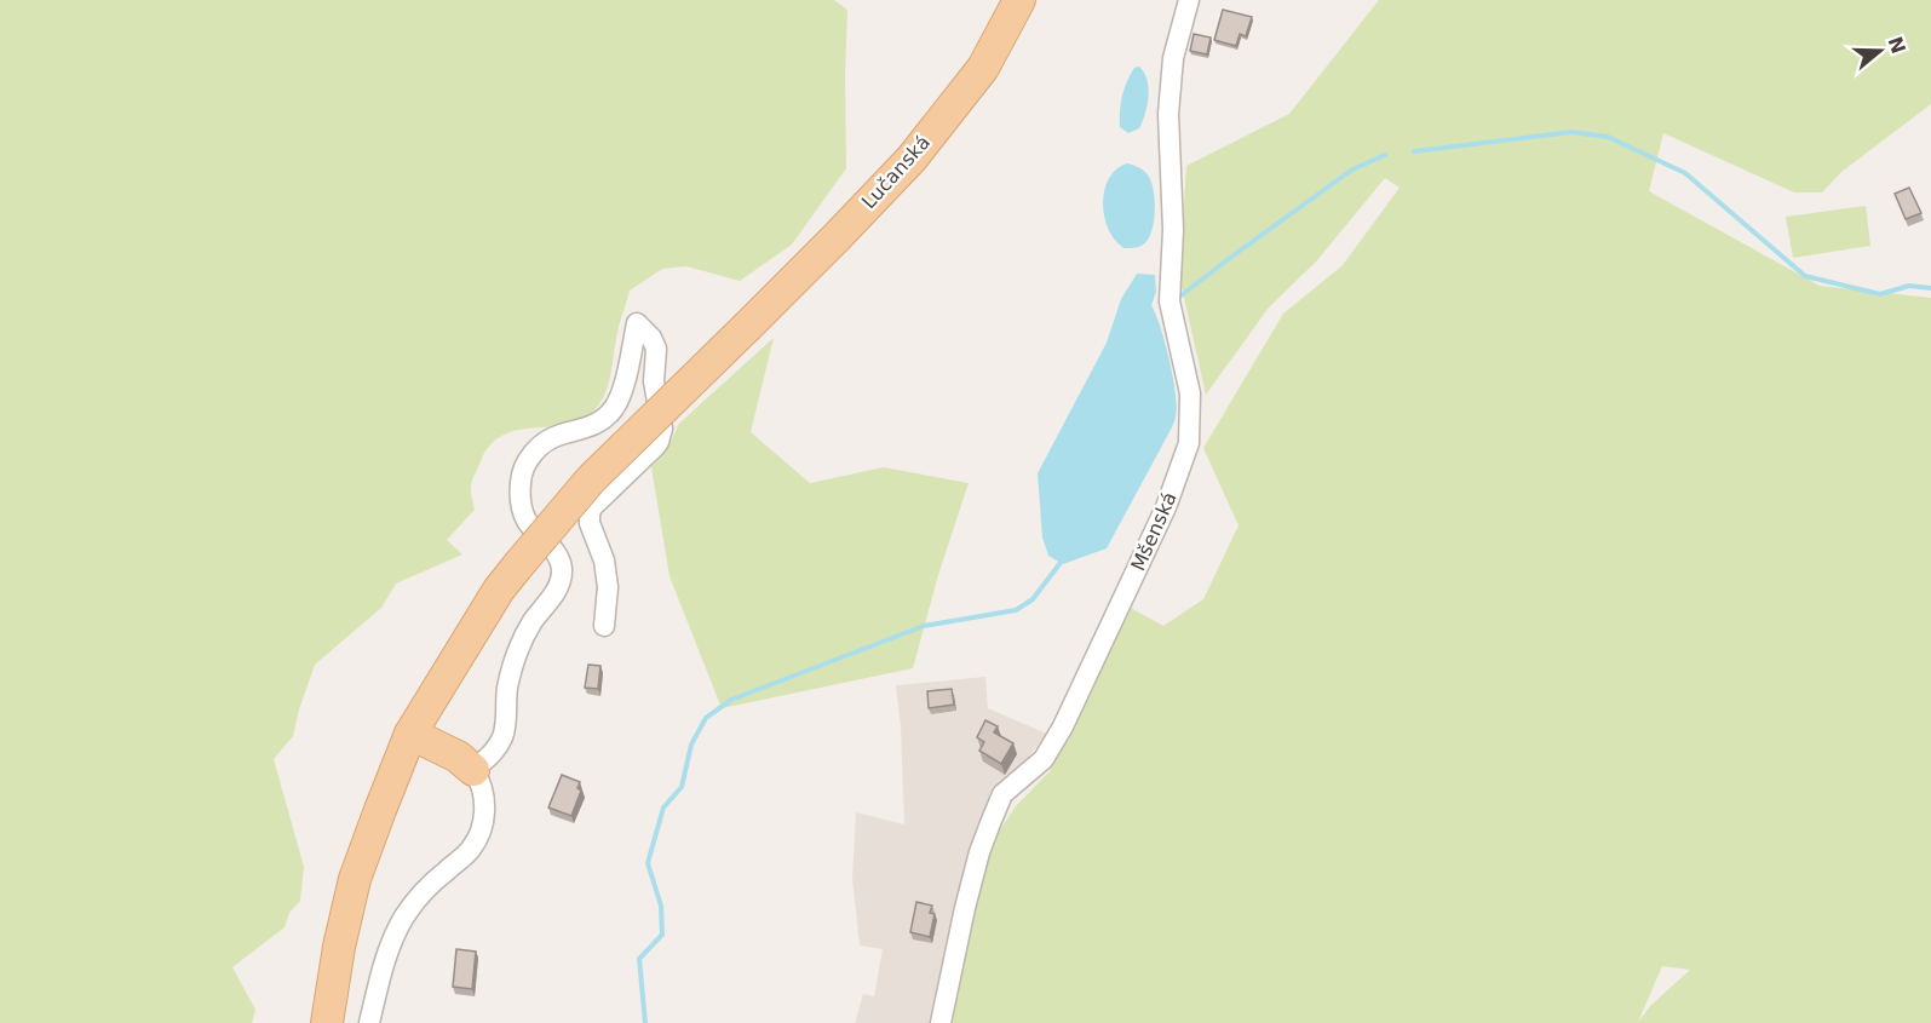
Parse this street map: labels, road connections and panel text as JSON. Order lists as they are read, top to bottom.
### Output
{
  "streets": {
    "main road": ["Lučanská"],
    "street": ["Mšenská"]
  },
  "north": "right"
}
